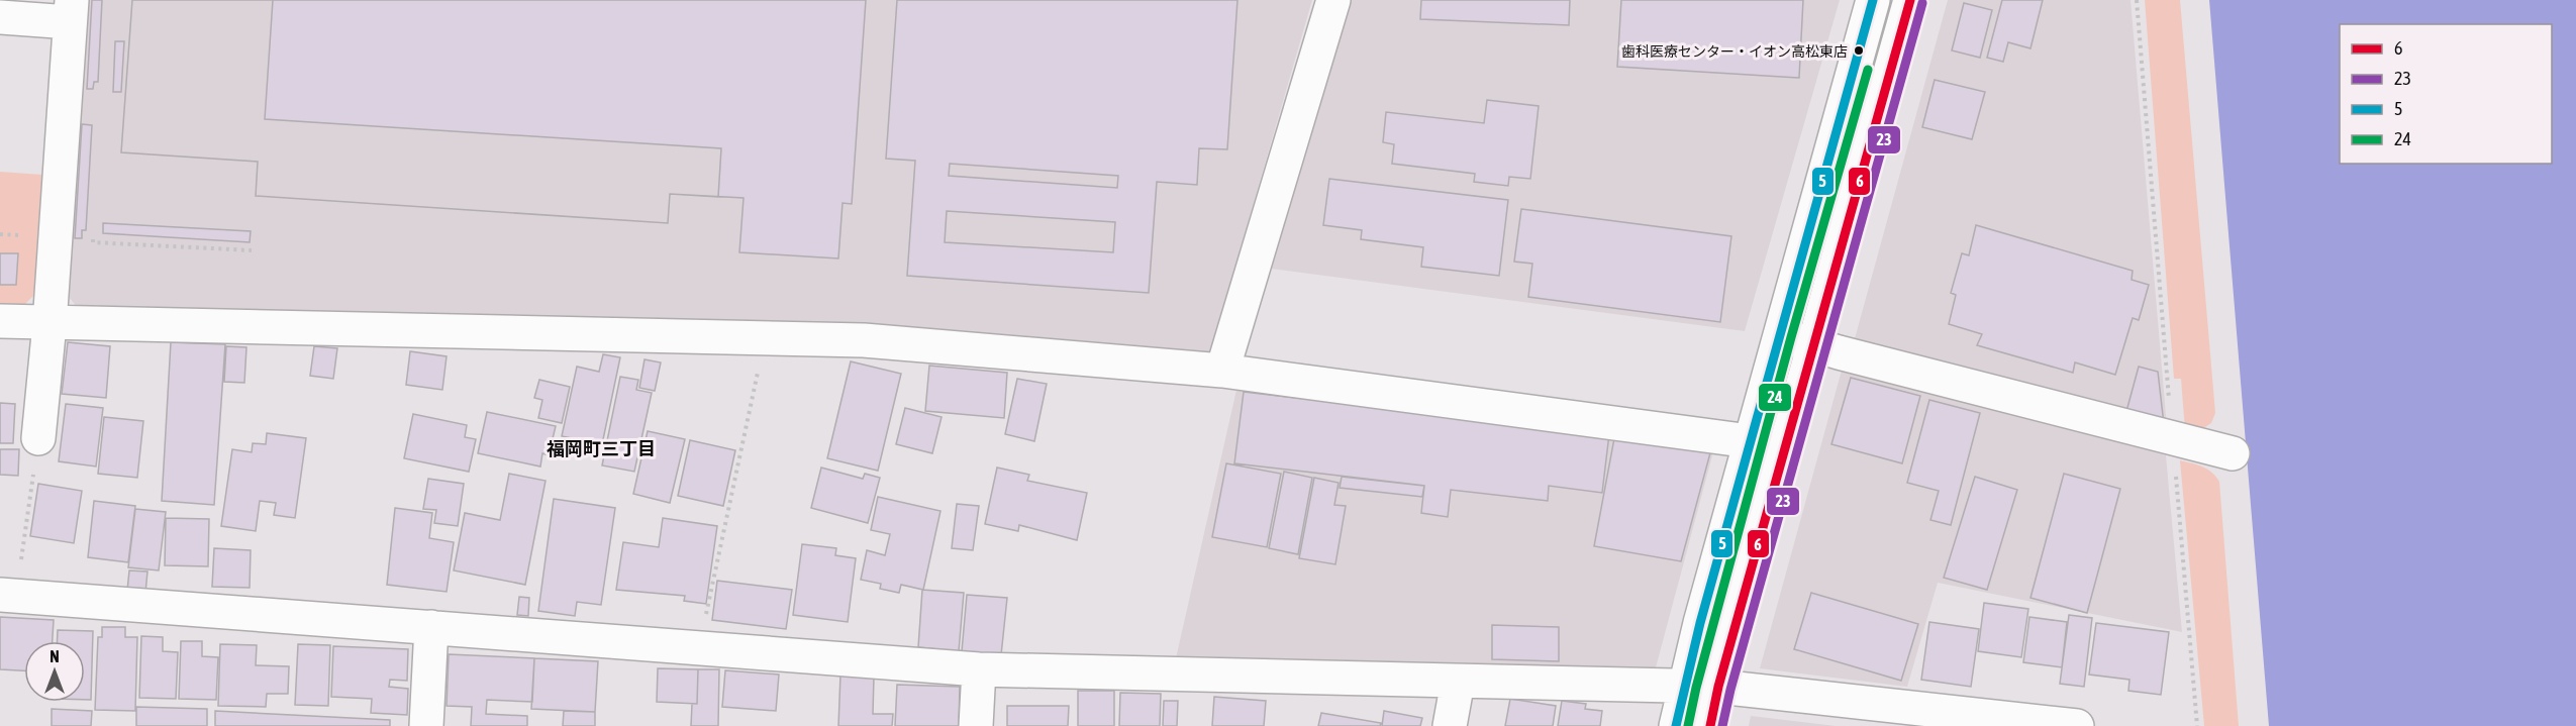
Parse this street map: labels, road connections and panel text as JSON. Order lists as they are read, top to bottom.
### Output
{
  "districts": ["福岡町三丁目"],
  "places": ["歯科医療センター・イオン高松東店"],
  "lines": [
    "transit line 6",
    "transit line 5",
    "transit line 23",
    "transit line 24"
  ],
  "legend": [
    "6",
    "23",
    "5",
    "24"
  ],
  "north": "top"
}
